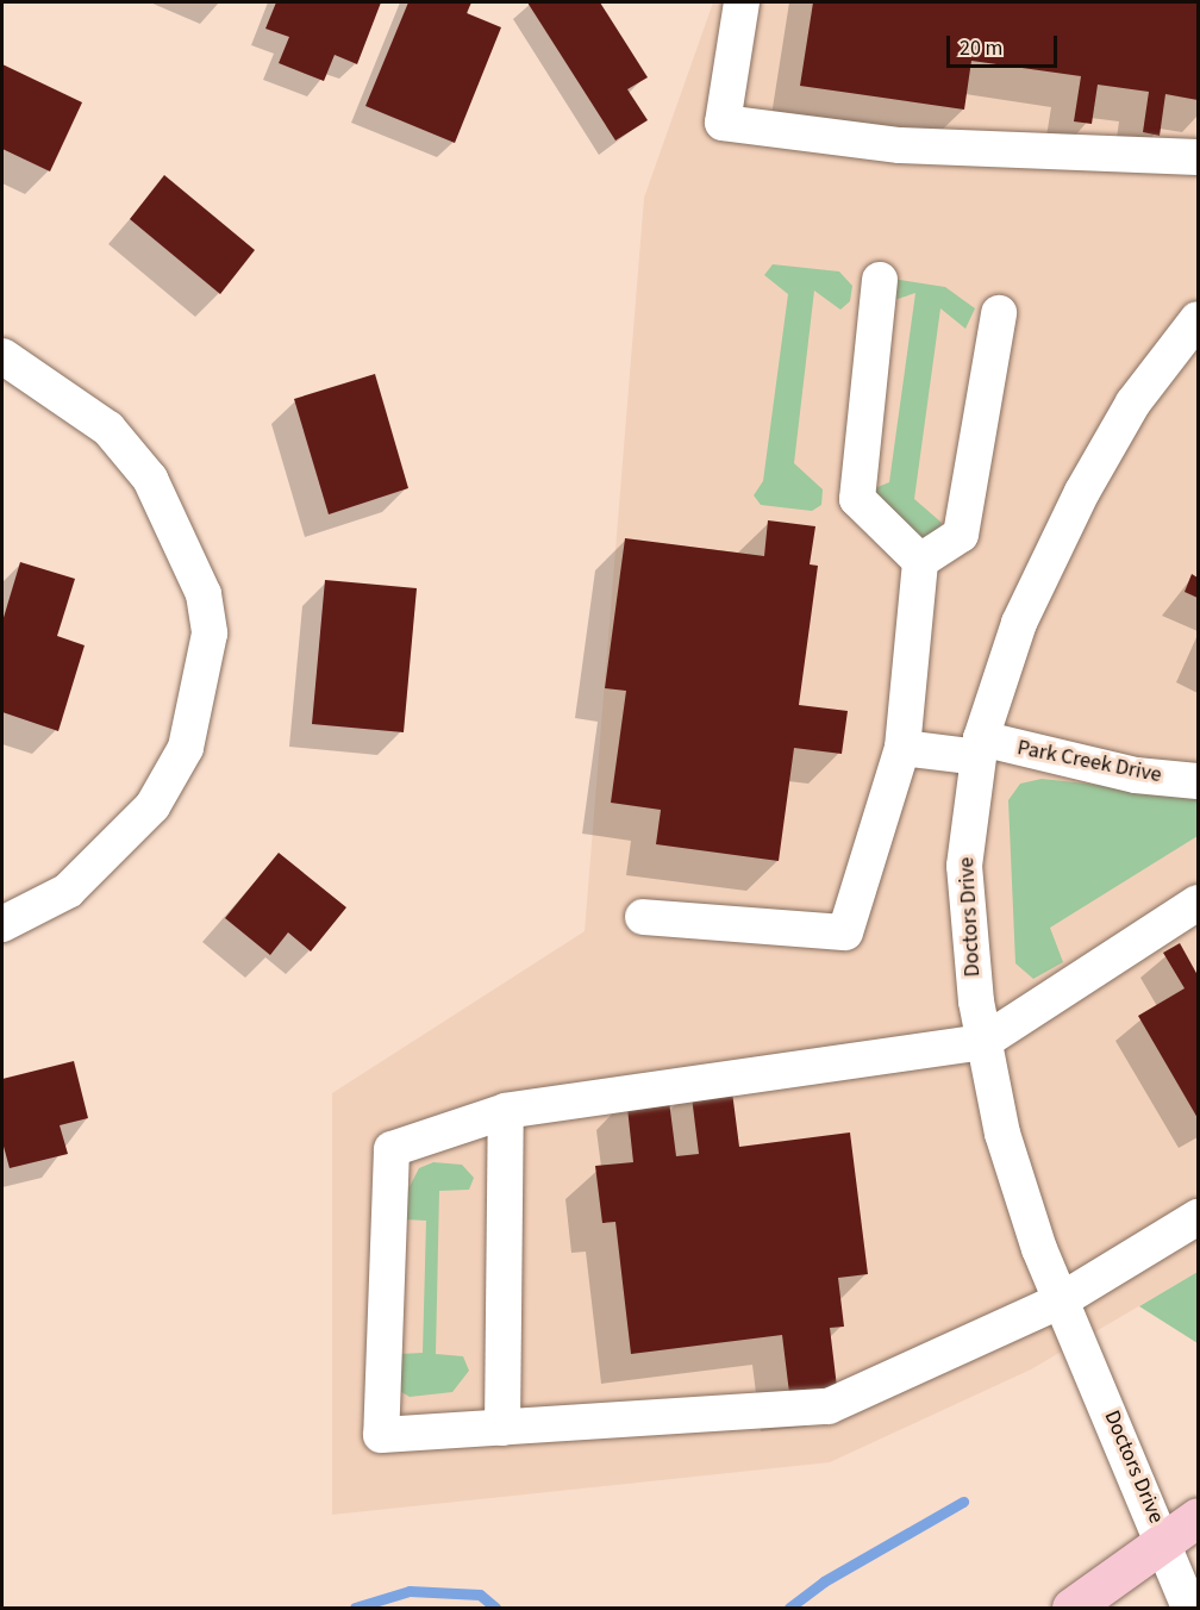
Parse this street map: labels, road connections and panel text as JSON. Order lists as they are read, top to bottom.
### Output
{
  "streets": {
    "street": ["Park Creek Drive", "Doctors Drive"]
  },
  "crossings": [
    ["Park Creek Drive", "Doctors Drive"]
  ],
  "scale_bar": "20 m"
}
